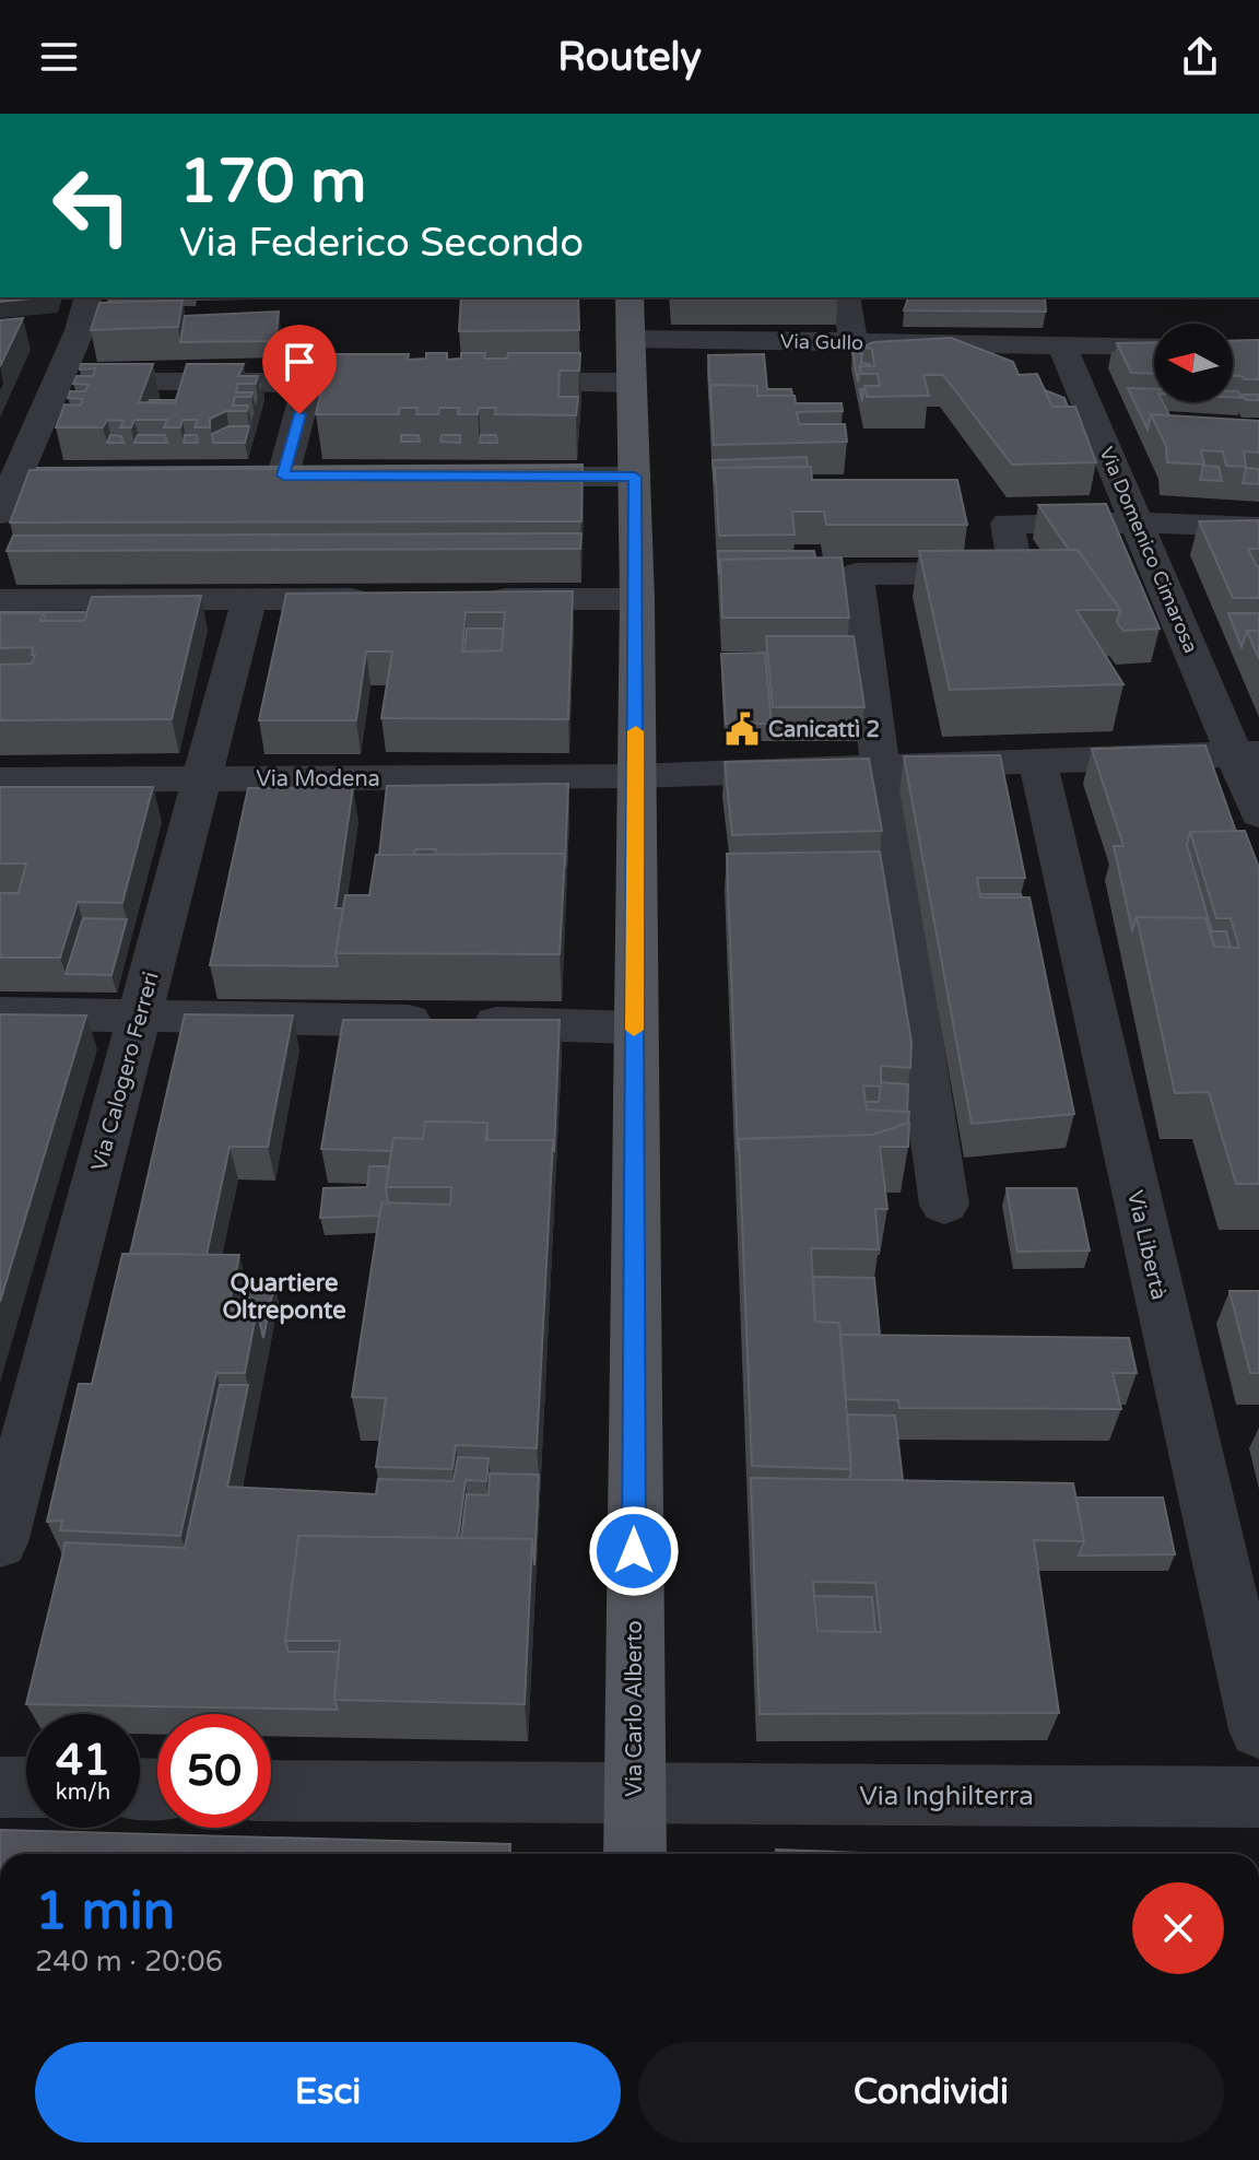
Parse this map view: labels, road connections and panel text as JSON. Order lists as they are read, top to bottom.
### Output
{
  "streets": {
    "main road": ["Via Carlo Alberto"],
    "street": [
      "Via Gullo",
      "Via Domenico Cimarosa",
      "Via Modena",
      "Via Calogero Ferreri",
      "Via Libertà",
      "Via Inghilterra"
    ]
  },
  "crossings": [
    ["Via Gullo", "Via Domenico Cimarosa"],
    ["Via Gullo", "Via Carlo Alberto"],
    ["Via Domenico Cimarosa", "Via Modena"],
    ["Via Modena", "Via Calogero Ferreri"],
    ["Via Modena", "Via Libertà"],
    ["Via Modena", "Via Carlo Alberto"],
    ["Via Carlo Alberto", "Via Inghilterra"]
  ],
  "districts": ["Quartiere Oltreponte"],
  "places": {
    "public building": ["Canicattì 2"]
  },
  "north": "left",
  "page": {
    "header": "Routely",
    "turn": ["170 m", "Via Federico Secondo"],
    "speed": "41 km/h",
    "limit": "50",
    "heading": ["1 min", "240 m · 20:06"],
    "buttons": ["Esci", "Condividi"]
  }
}
